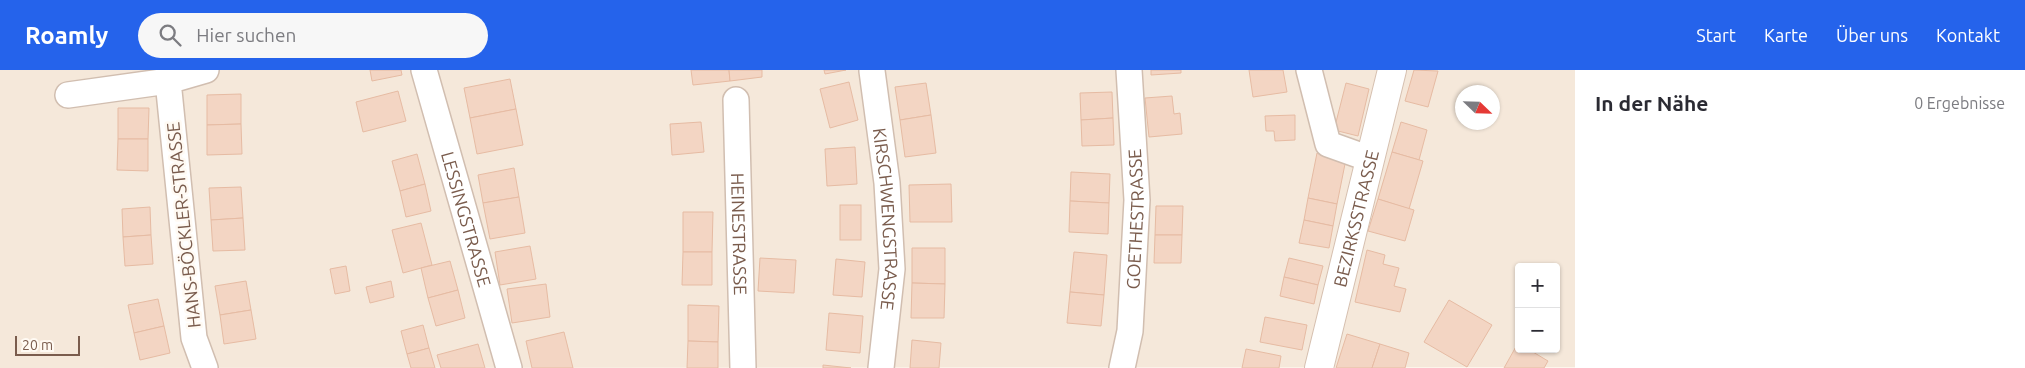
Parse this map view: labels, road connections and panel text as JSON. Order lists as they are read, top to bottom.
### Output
{
  "streets": {
    "main road": ["BEZIRKSSTRASSE"],
    "street": [
      "LESSINGSTRASSE",
      "KIRSCHWENGSTRASSE",
      "GOETHESTRASSE",
      "HANS-BÖCKLER-STRASSE",
      "HEINESTRASSE"
    ]
  },
  "scale_bar": "20 m",
  "north": "bottom right",
  "page": {
    "header": "Roamly",
    "search": "Hier suchen",
    "nav": [
      "Start",
      "Karte",
      "Über uns",
      "Kontakt"
    ],
    "heading": ["In der Nähe", "0 Ergebnisse"],
    "map_buttons": ["+", "−"],
    "scale": "20 m"
  }
}
